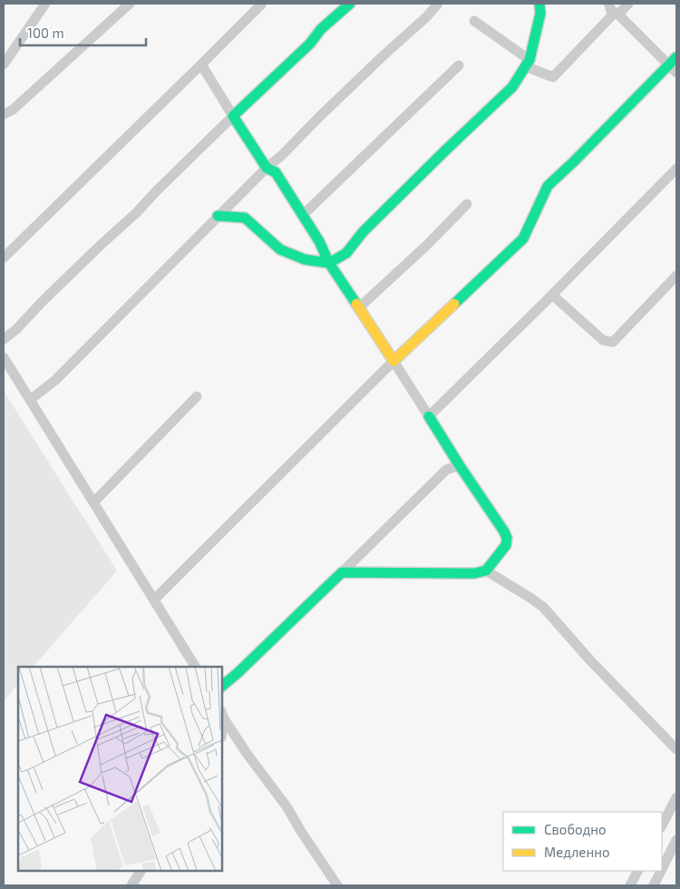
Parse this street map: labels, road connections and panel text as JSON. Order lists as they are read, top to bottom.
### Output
{
  "legend": ["Свободно", "Медленно"],
  "scale_bar": "100 m"
}
